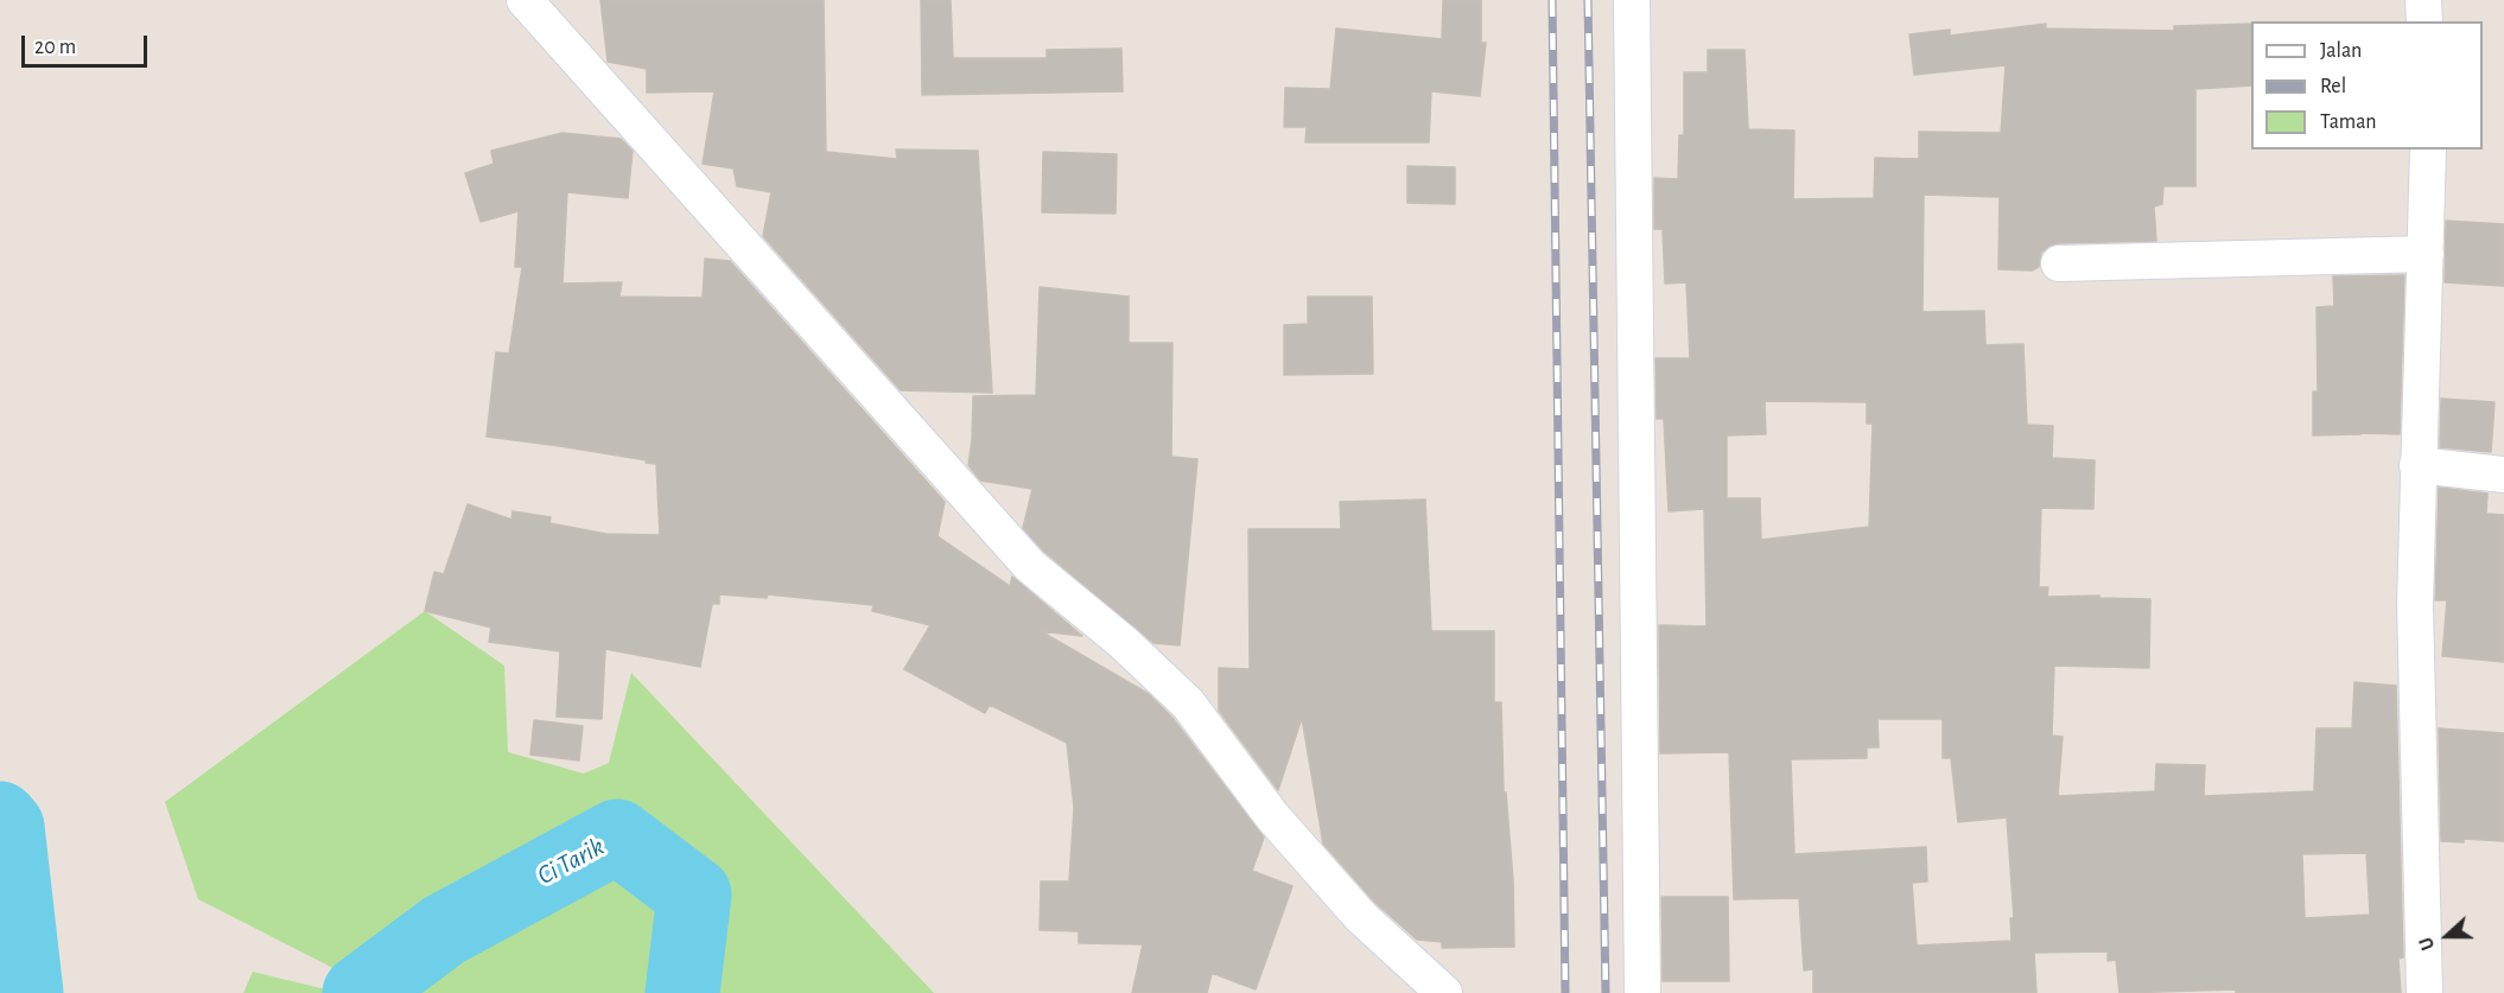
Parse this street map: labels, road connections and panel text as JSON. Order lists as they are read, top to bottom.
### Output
{
  "water": ["Ci Tarik"],
  "legend": ["Jalan", "Rel", "Taman"],
  "scale_bar": "20 m",
  "north": "left"
}
